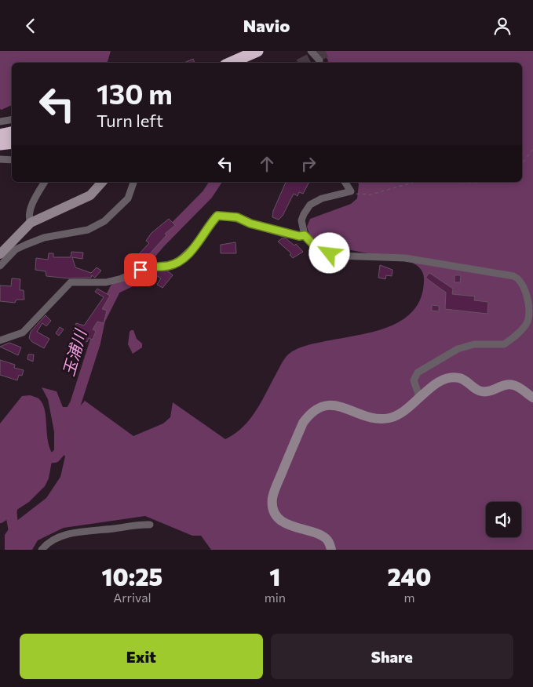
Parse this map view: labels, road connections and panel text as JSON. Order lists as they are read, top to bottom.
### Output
{
  "water": ["玉浦川"],
  "page": {
    "header": "Navio",
    "turn": ["130 m", "Turn left"],
    "eta": [
      "10:25",
      "Arrival",
      "1",
      "min",
      "240",
      "m"
    ],
    "buttons": ["Exit", "Share"]
  }
}
